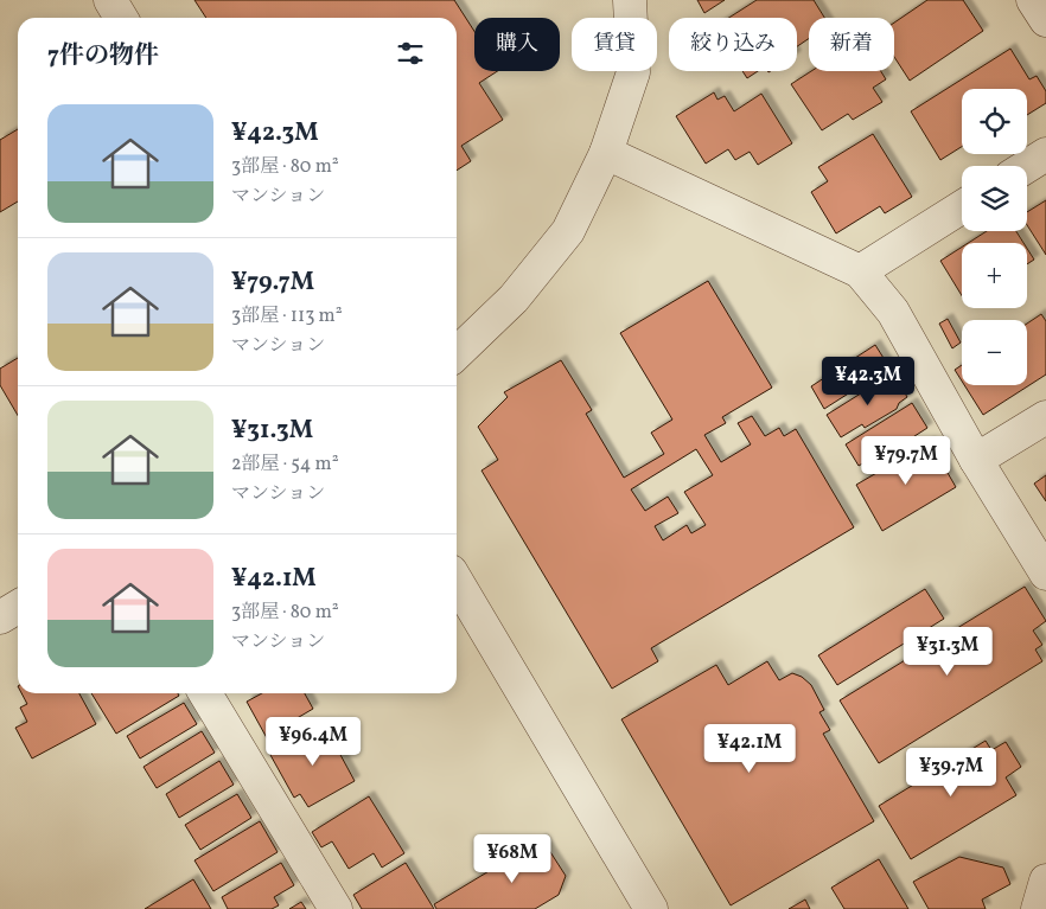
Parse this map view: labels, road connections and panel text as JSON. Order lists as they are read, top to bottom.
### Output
{
  "page": {
    "chip": [
      "購入",
      "賃貸",
      "絞り込み",
      "新着"
    ],
    "heading": "7件の物件",
    "map_buttons": ["+", "−"],
    "list": [
      {
        "name": "¥42.3M",
        "note": "3部屋 · 80 m² · マンション"
      },
      {
        "name": "¥79.7M",
        "note": "3部屋 · 113 m² · マンション"
      },
      {
        "name": "¥31.3M",
        "note": "2部屋 · 54 m² · マンション"
      },
      {
        "name": "¥42.1M",
        "note": "3部屋 · 80 m² · マンション"
      }
    ],
    "price": [
      "¥42.3M",
      "¥79.7M",
      "¥31.3M",
      "¥96.4M",
      "¥42.1M",
      "¥39.7M",
      "¥68M"
    ]
  }
}
